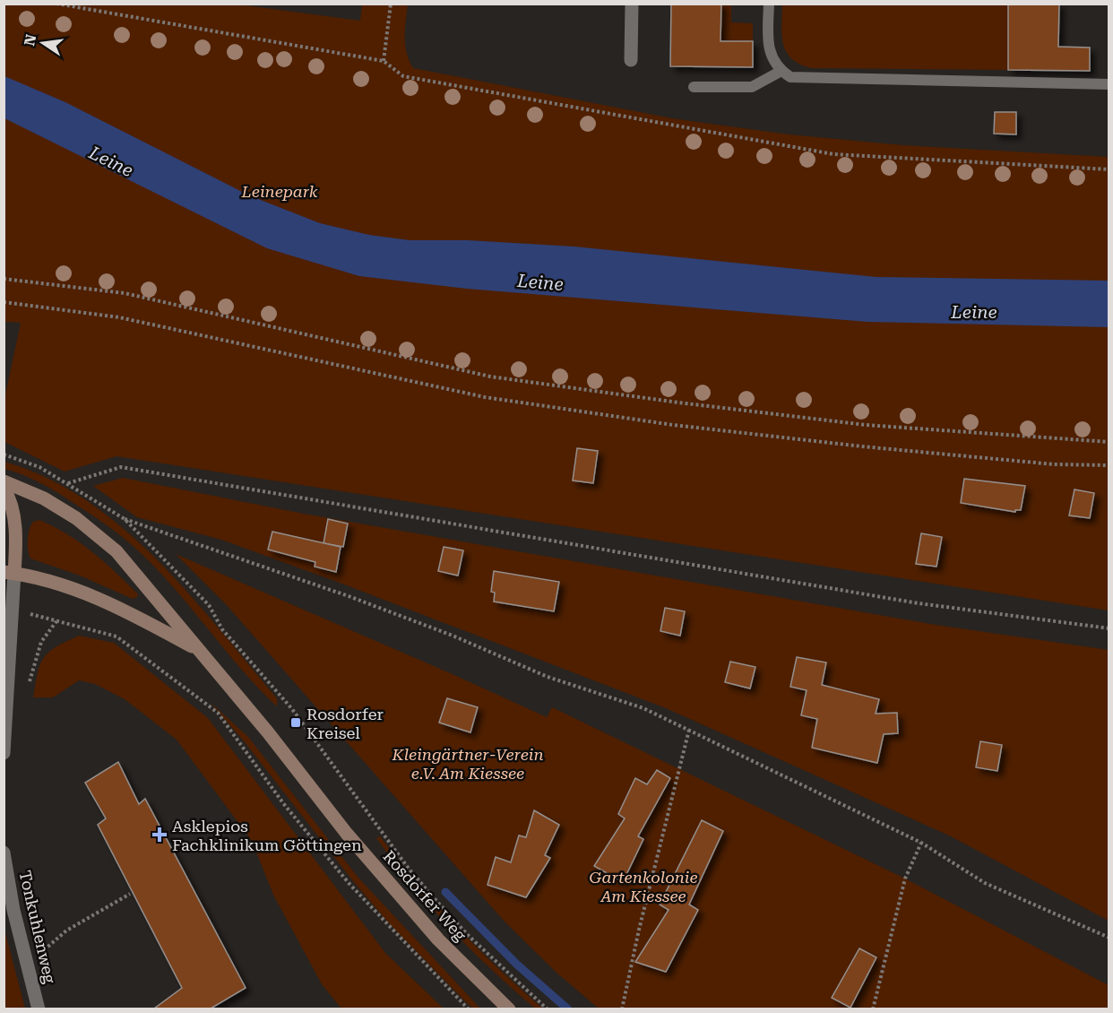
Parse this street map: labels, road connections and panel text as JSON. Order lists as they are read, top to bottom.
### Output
{
  "streets": {
    "main road": ["Rosdorfer Weg"],
    "street": ["Tonkuhlenweg"]
  },
  "water": ["Leine"],
  "parks": ["Leinepark", "Kleingärtner-Verein e.V. Am Kiessee", "Gartenkolonie Am Kiessee"],
  "places": {
    "transit": ["Rosdorfer Kreisel"],
    "health": ["Asklepios Fachklinikum Göttingen"]
  },
  "north": "left"
}
